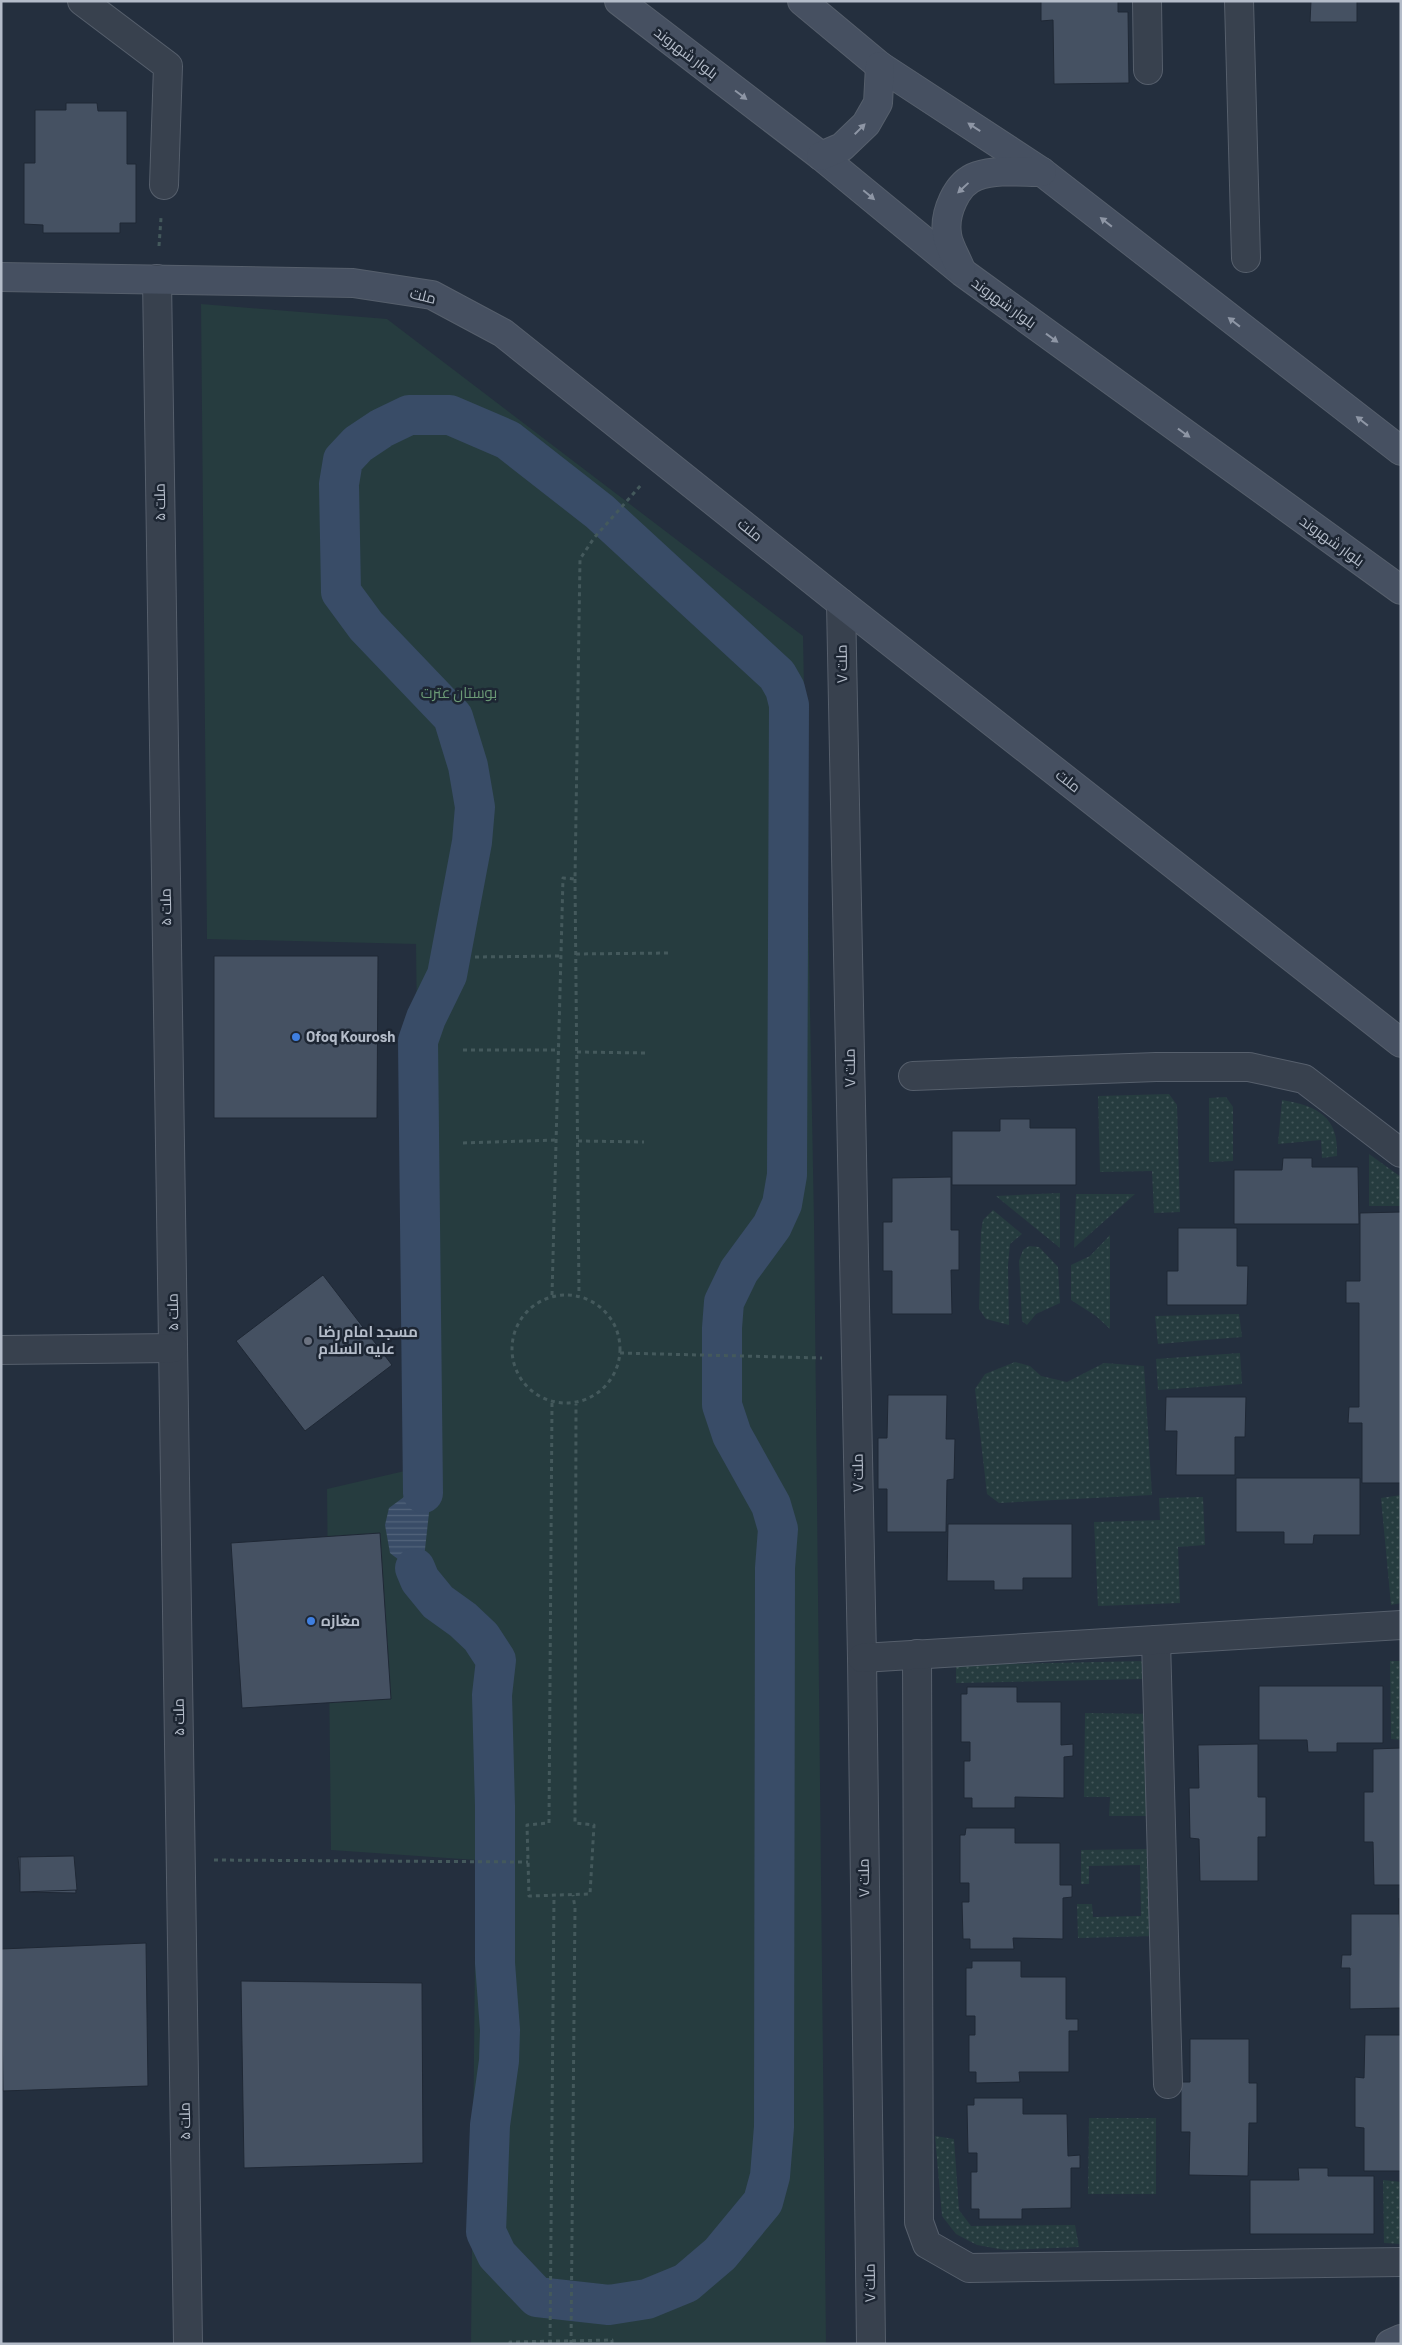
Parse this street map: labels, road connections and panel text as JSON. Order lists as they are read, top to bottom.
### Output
{
  "streets": {
    "main road": ["بلوار شهروند", "ملت"],
    "street": ["ملت ۵", "ملت ۷"]
  },
  "crossings": [
    ["ملت", "ملت ۵"],
    ["ملت", "ملت ۷"]
  ],
  "parks": ["بوستان عترت"],
  "places": ["Ofoq Kourosh", "مسجد امام رضا علیه السلام", "مغازه"]
}
